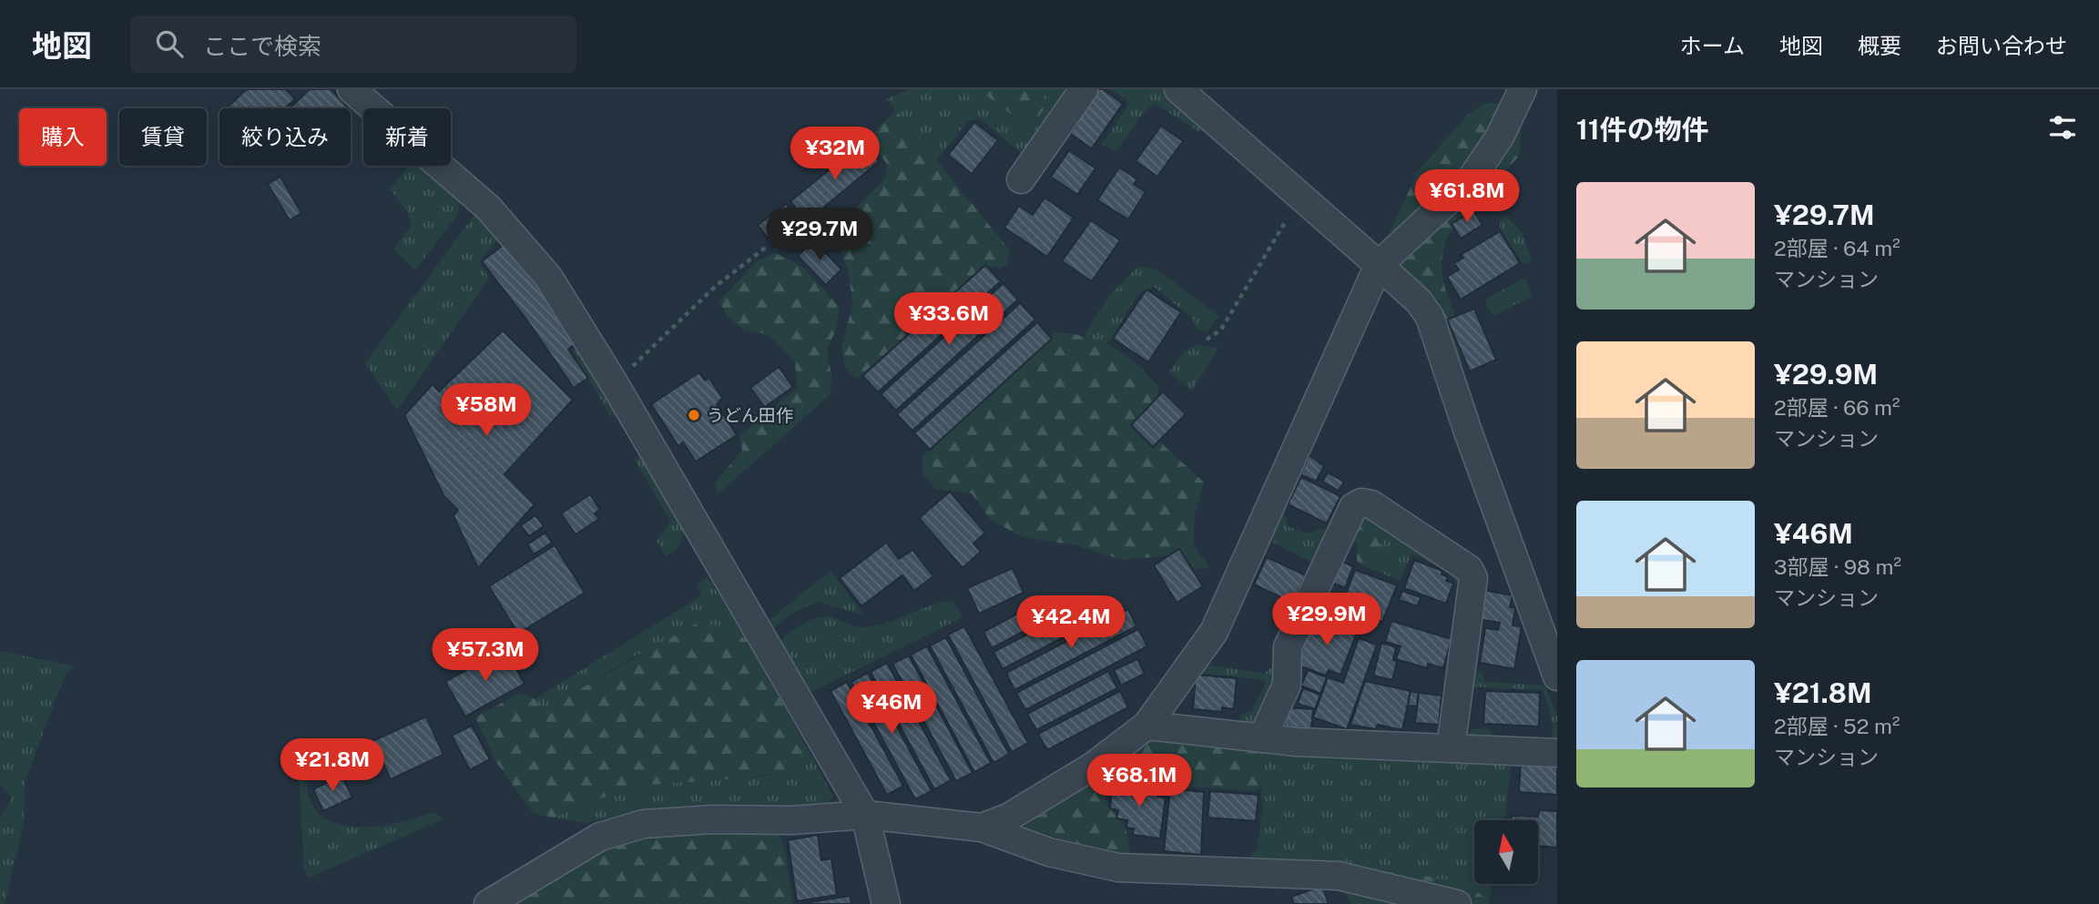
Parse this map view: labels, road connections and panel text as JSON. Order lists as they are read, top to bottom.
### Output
{
  "places": ["うどん田作"],
  "north": "top",
  "page": {
    "header": "地図",
    "search": "ここで検索",
    "nav": [
      "ホーム",
      "地図",
      "概要",
      "お問い合わせ"
    ],
    "heading": "11件の物件",
    "chip": [
      "購入",
      "賃貸",
      "絞り込み",
      "新着"
    ],
    "price": [
      "¥32M",
      "¥61.8M",
      "¥29.7M",
      "¥33.6M",
      "¥58M",
      "¥29.9M",
      "¥42.4M",
      "¥57.3M",
      "¥46M",
      "¥21.8M",
      "¥68.1M"
    ],
    "list": [
      {
        "name": "¥29.7M",
        "note": "2部屋 · 64 m² · マンション"
      },
      {
        "name": "¥29.9M",
        "note": "2部屋 · 66 m² · マンション"
      },
      {
        "name": "¥46M",
        "note": "3部屋 · 98 m² · マンション"
      },
      {
        "name": "¥21.8M",
        "note": "2部屋 · 52 m² · マンション"
      }
    ]
  }
}
